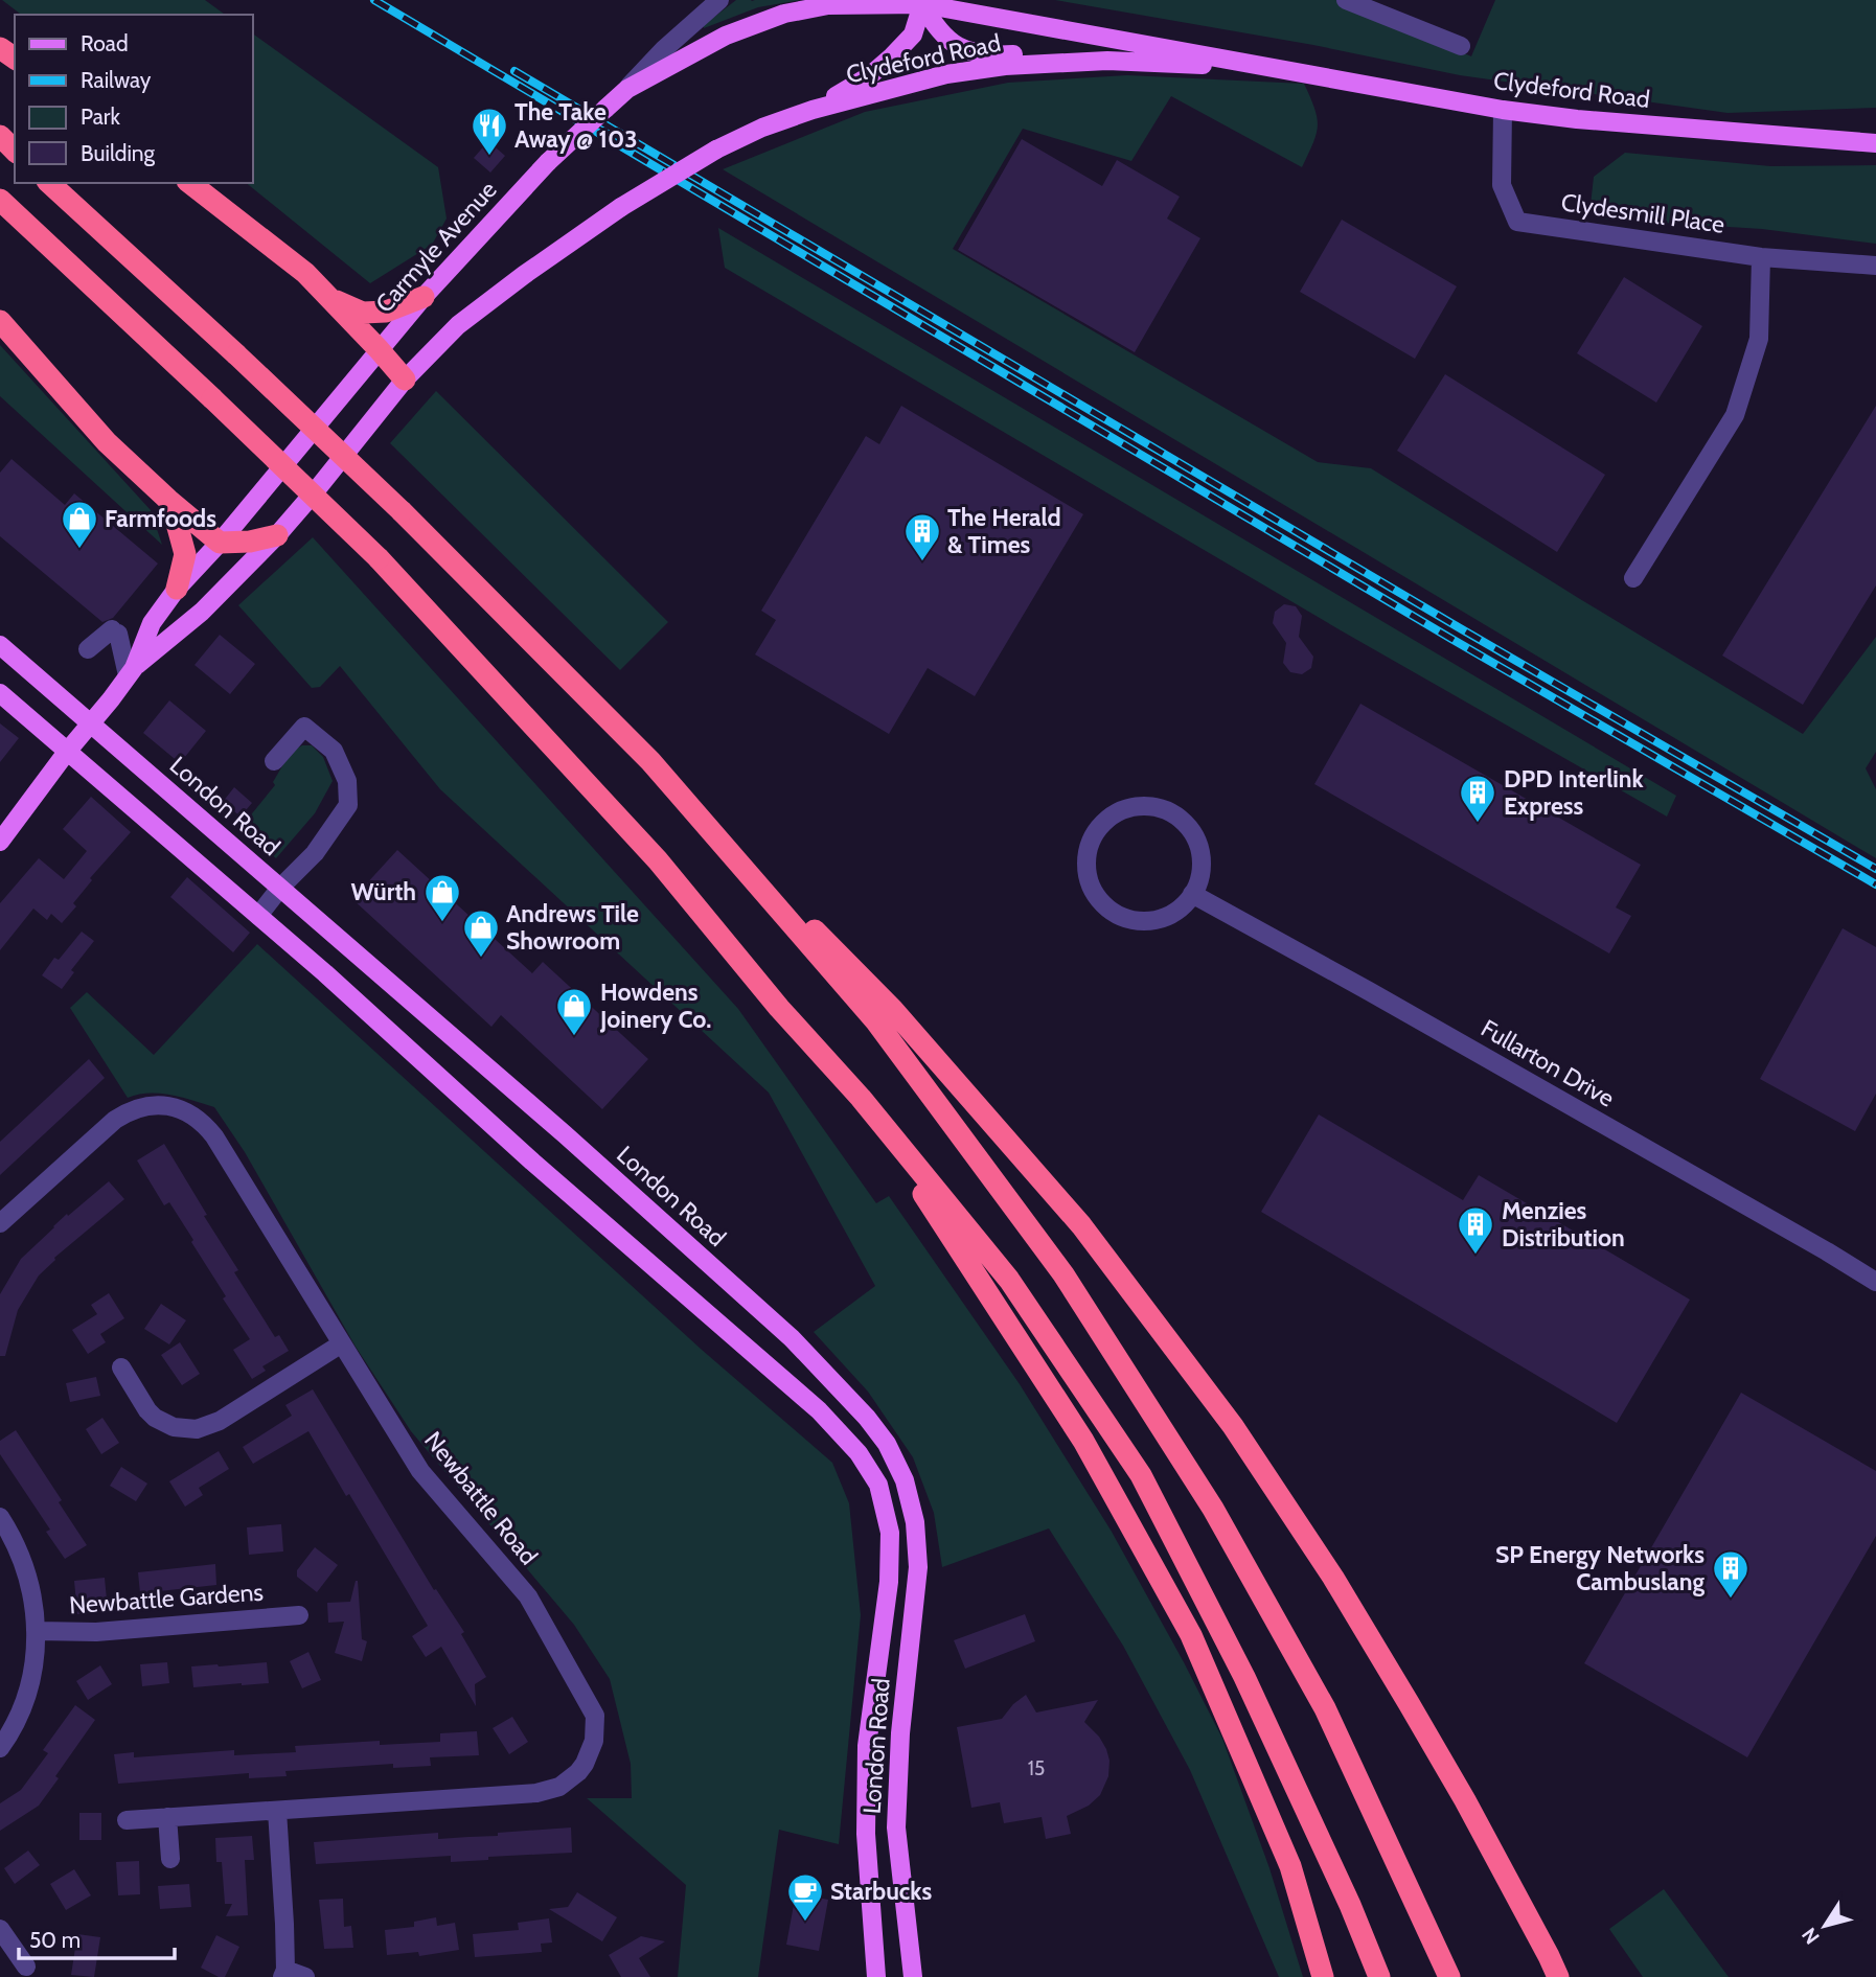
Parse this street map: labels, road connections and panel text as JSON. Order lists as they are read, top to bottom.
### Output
{
  "streets": {
    "main road": ["Clydeford Road", "Carmyle Avenue", "London Road"],
    "street": [
      "Clydesmill Place",
      "Fullarton Drive",
      "Newbattle Road",
      "Newbattle Gardens"
    ]
  },
  "crossings": [
    ["Clydeford Road", "Clydesmill Place"],
    ["Clydeford Road", "Carmyle Avenue"],
    ["Carmyle Avenue", "London Road"]
  ],
  "places": {
    "restaurant": ["The Take Away @ 103"],
    "shop": [
      "Farmfoods",
      "Würth",
      "Andrews Tile Showroom",
      "Howdens Joinery Co."
    ],
    "building": [
      "The Herald & Times",
      "DPD Interlink Express",
      "Menzies Distribution",
      "SP Energy Networks Cambuslang"
    ],
    "cafe": ["Starbucks"]
  },
  "house_numbers": ["15"],
  "legend": [
    "Road",
    "Railway",
    "Park",
    "Building"
  ],
  "scale_bar": "50 m",
  "north": "bottom left"
}
